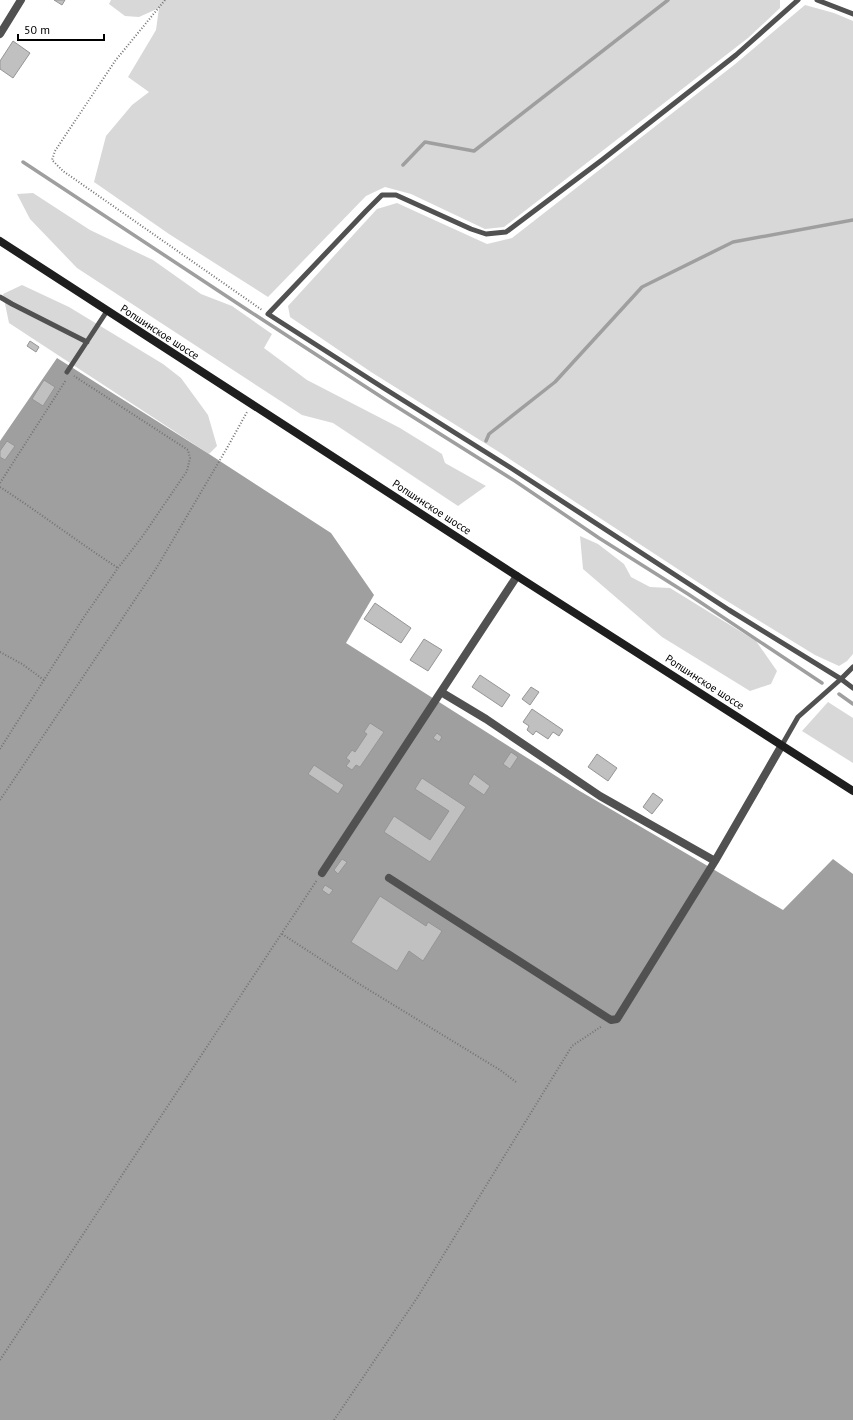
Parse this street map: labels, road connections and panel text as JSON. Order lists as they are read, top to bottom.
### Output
{
  "streets": {
    "main road": ["Ропшинское шоссе"]
  },
  "scale_bar": "50 m"
}
